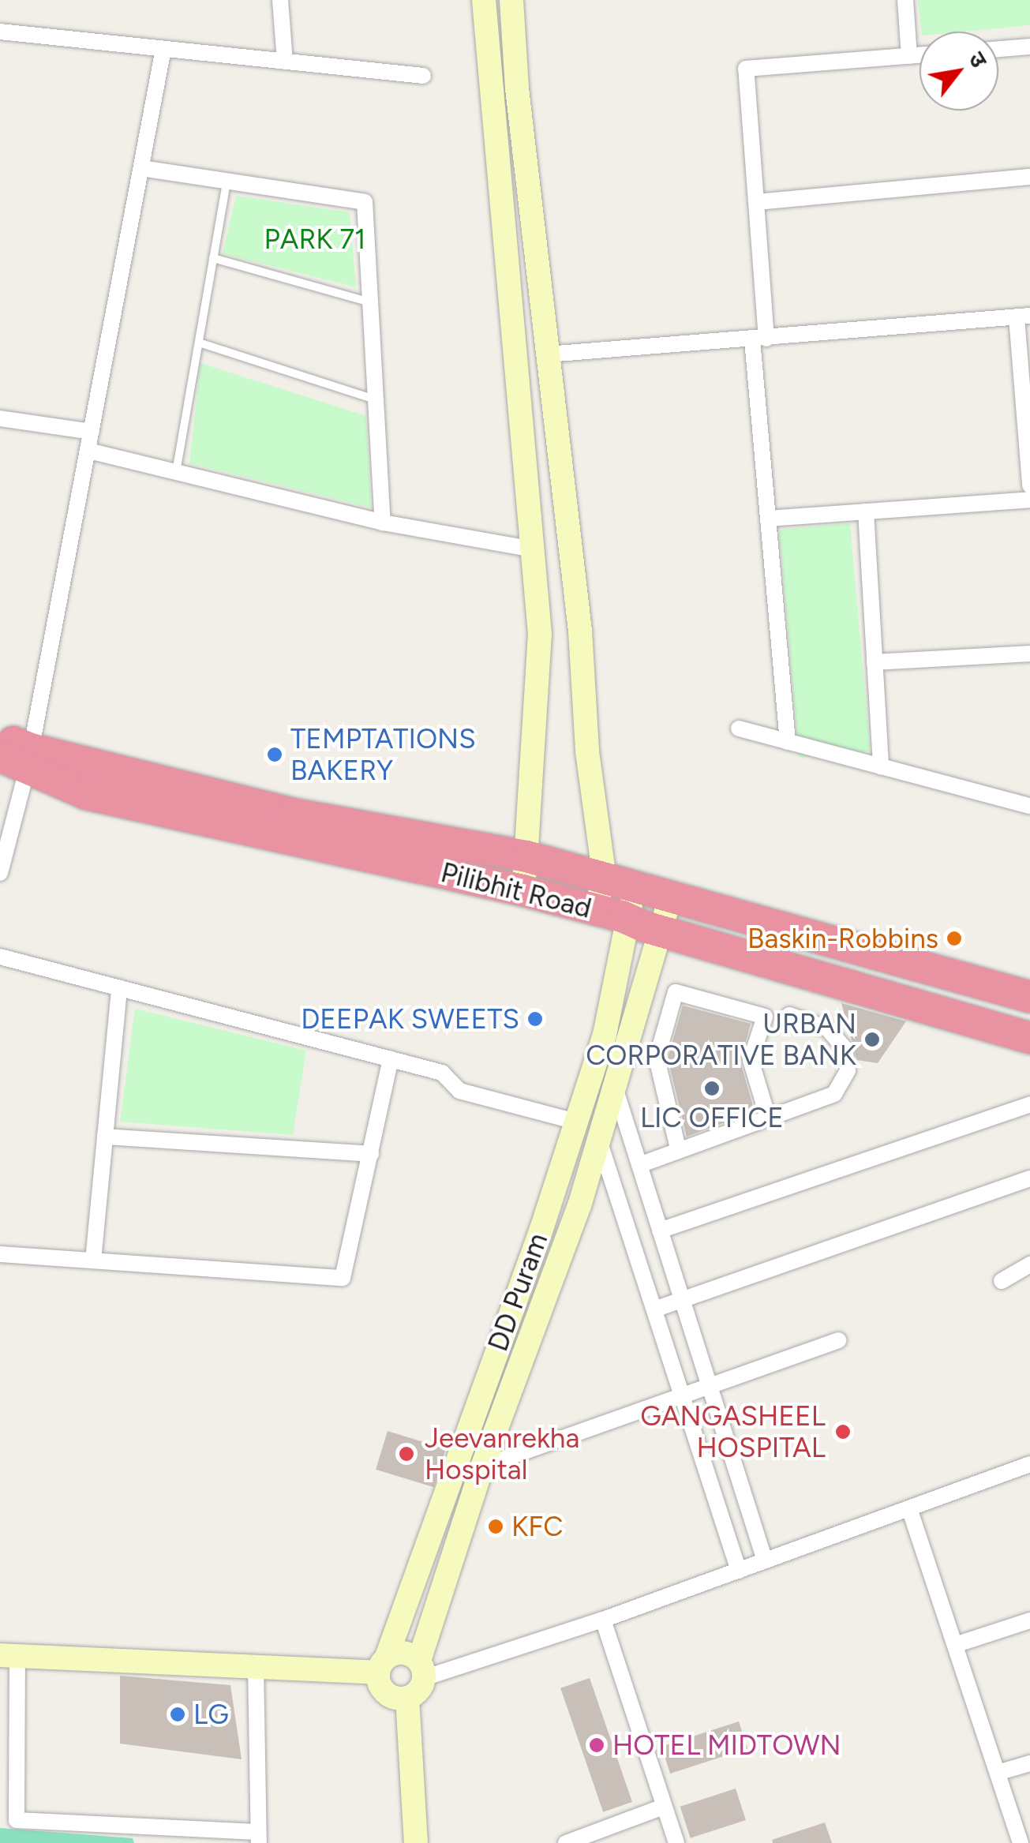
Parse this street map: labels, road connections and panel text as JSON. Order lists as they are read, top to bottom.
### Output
{
  "streets": {
    "highway": ["Pilibhit Road"],
    "street": ["DD Puram"]
  },
  "crossings": [
    ["Pilibhit Road", "DD Puram"]
  ],
  "parks": ["PARK 71"],
  "places": [
    "TEMPTATIONS BAKERY",
    "Baskin-Robbins",
    "DEEPAK SWEETS",
    "URBAN CORPORATIVE BANK",
    "LIC OFFICE",
    "GANGASHEEL HOSPITAL",
    "Jeevanrekha Hospital",
    "KFC",
    "LG",
    "HOTEL MIDTOWN"
  ],
  "north": "top right"
}
